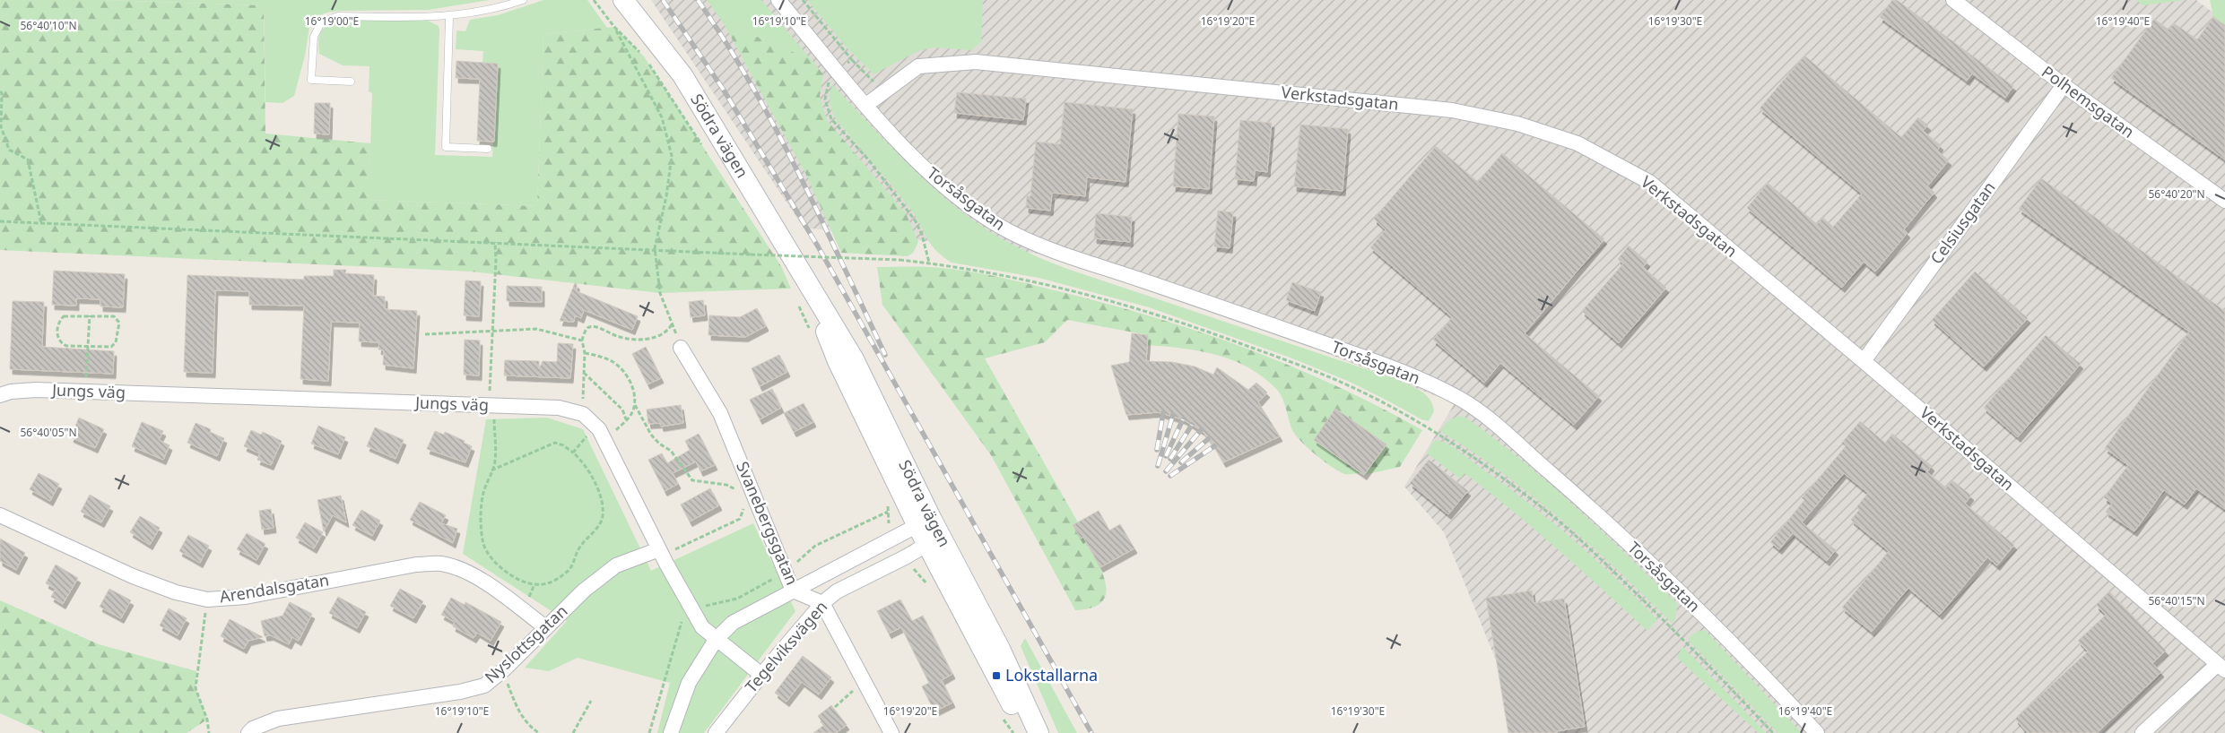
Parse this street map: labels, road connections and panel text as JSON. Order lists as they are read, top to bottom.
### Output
{
  "streets": {
    "main road": ["Södra vägen"],
    "street": [
      "Verkstadsgatan",
      "Polhemsgatan",
      "Torsåsgatan",
      "Celsiusgatan",
      "Jungs väg",
      "Svanebergsgatan",
      "Arendalsgatan",
      "Nyslottsgatan",
      "Tegelviksvägen"
    ]
  },
  "crossings": [
    ["Verkstadsgatan", "Torsåsgatan"],
    ["Verkstadsgatan", "Celsiusgatan"],
    ["Polhemsgatan", "Celsiusgatan"],
    ["Södra vägen", "Tegelviksvägen"],
    ["Jungs väg", "Nyslottsgatan"],
    ["Jungs väg", "Tegelviksvägen"],
    ["Svanebergsgatan", "Tegelviksvägen"],
    ["Arendalsgatan", "Nyslottsgatan"]
  ],
  "places": {
    "transit": ["Lokstallarna"]
  },
  "coordinates": [
    "16°19'00\"E",
    "16°19'10\"E",
    "16°19'20\"E",
    "16°19'30\"E",
    "16°19'40\"E",
    "56°40'10\"N",
    "56°40'20\"N",
    "56°40'05\"N",
    "56°40'15\"N"
  ]
}
